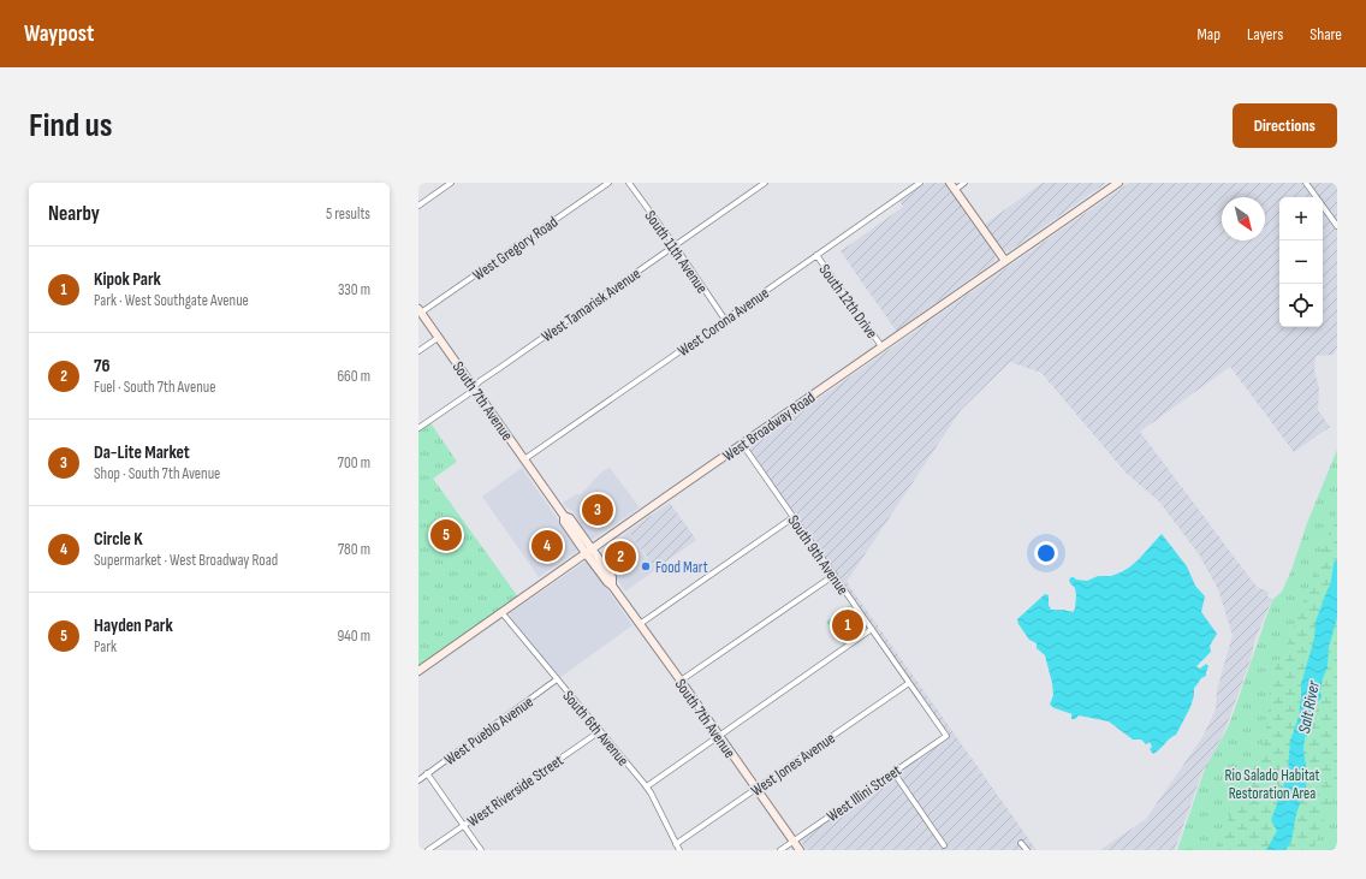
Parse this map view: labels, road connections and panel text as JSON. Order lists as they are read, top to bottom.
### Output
{
  "streets": {
    "main road": ["South 7th Avenue", "West Broadway Road"],
    "street": [
      "West Gregory Road",
      "South 11th Avenue",
      "South 12th Drive",
      "West Tamarisk Avenue",
      "West Corona Avenue",
      "South 9th Avenue",
      "South 6th Avenue",
      "West Pueblo Avenue",
      "West Jones Avenue",
      "West Riverside Street",
      "West Illini Street"
    ]
  },
  "crossings": [
    ["West Gregory Road", "South 7th Avenue"],
    ["South 11th Avenue", "West Tamarisk Avenue"],
    ["South 11th Avenue", "West Corona Avenue"],
    ["South 12th Drive", "West Corona Avenue"],
    ["South 12th Drive", "West Broadway Road"],
    ["West Tamarisk Avenue", "South 7th Avenue"],
    ["West Corona Avenue", "South 7th Avenue"],
    ["South 7th Avenue", "West Broadway Road"],
    ["South 7th Avenue", "West Jones Avenue"],
    ["South 7th Avenue", "West Illini Street"],
    ["West Broadway Road", "South 9th Avenue"],
    ["West Broadway Road", "South 6th Avenue"],
    ["South 9th Avenue", "West Jones Avenue"],
    ["South 9th Avenue", "West Illini Street"],
    ["South 6th Avenue", "West Pueblo Avenue"],
    ["South 6th Avenue", "West Jones Avenue"],
    ["South 6th Avenue", "West Riverside Street"]
  ],
  "water": ["Salt River"],
  "parks": ["Rio Salado Habitat Restoration Area"],
  "places": ["Food Mart"],
  "north": "bottom right",
  "page": {
    "header": "Waypost",
    "nav": ["Map", "Layers", "Share"],
    "buttons": "Directions",
    "title": "Find us",
    "heading": ["Nearby", "5 results"],
    "map_buttons": ["+", "−"],
    "list": [
      {
        "mark": "1",
        "name": "Kipok Park",
        "note": "Park · West Southgate Avenue",
        "value": "330 m"
      },
      {
        "mark": "2",
        "name": "76",
        "note": "Fuel · South 7th Avenue",
        "value": "660 m"
      },
      {
        "mark": "3",
        "name": "Da-Lite Market",
        "note": "Shop · South 7th Avenue",
        "value": "700 m"
      },
      {
        "mark": "4",
        "name": "Circle K",
        "note": "Supermarket · West Broadway Road",
        "value": "780 m"
      },
      {
        "mark": "5",
        "name": "Hayden Park",
        "note": "Park",
        "value": "940 m"
      }
    ],
    "pins": [
      "3",
      "5",
      "4",
      "2",
      "1"
    ]
  }
}
